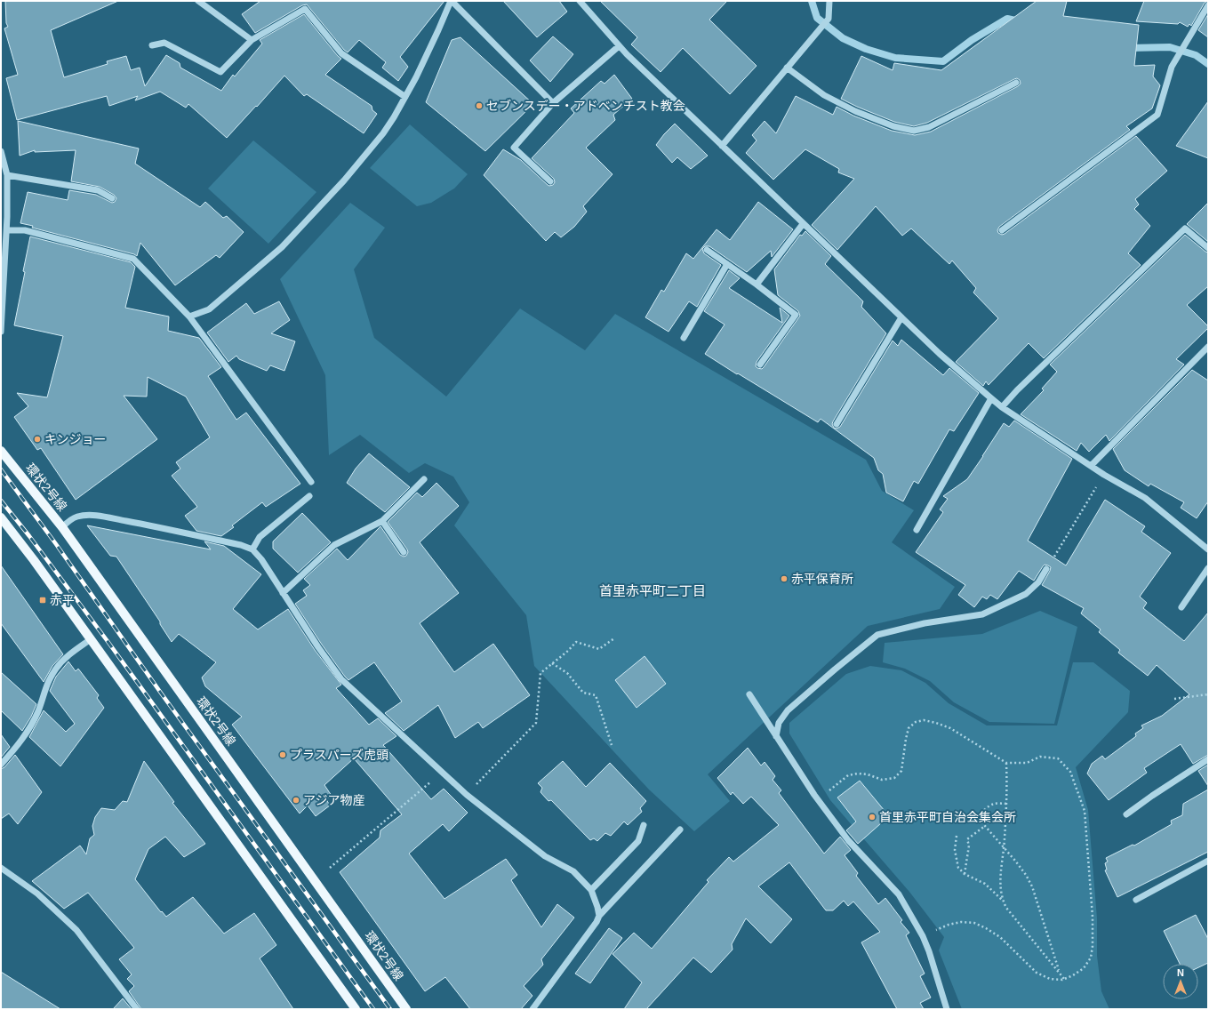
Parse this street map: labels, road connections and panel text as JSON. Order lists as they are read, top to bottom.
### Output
{
  "streets": {
    "main road": ["環状2号線"]
  },
  "districts": ["首里赤平町二丁目"],
  "places": {
    "other": [
      "セブンスデー・アドベンチスト教会",
      "キンジョー",
      "赤平保育所",
      "プラスパーズ虎頭",
      "アジア物産",
      "首里赤平町自治会集会所"
    ],
    "transit": ["赤平"]
  },
  "north": "top"
}
